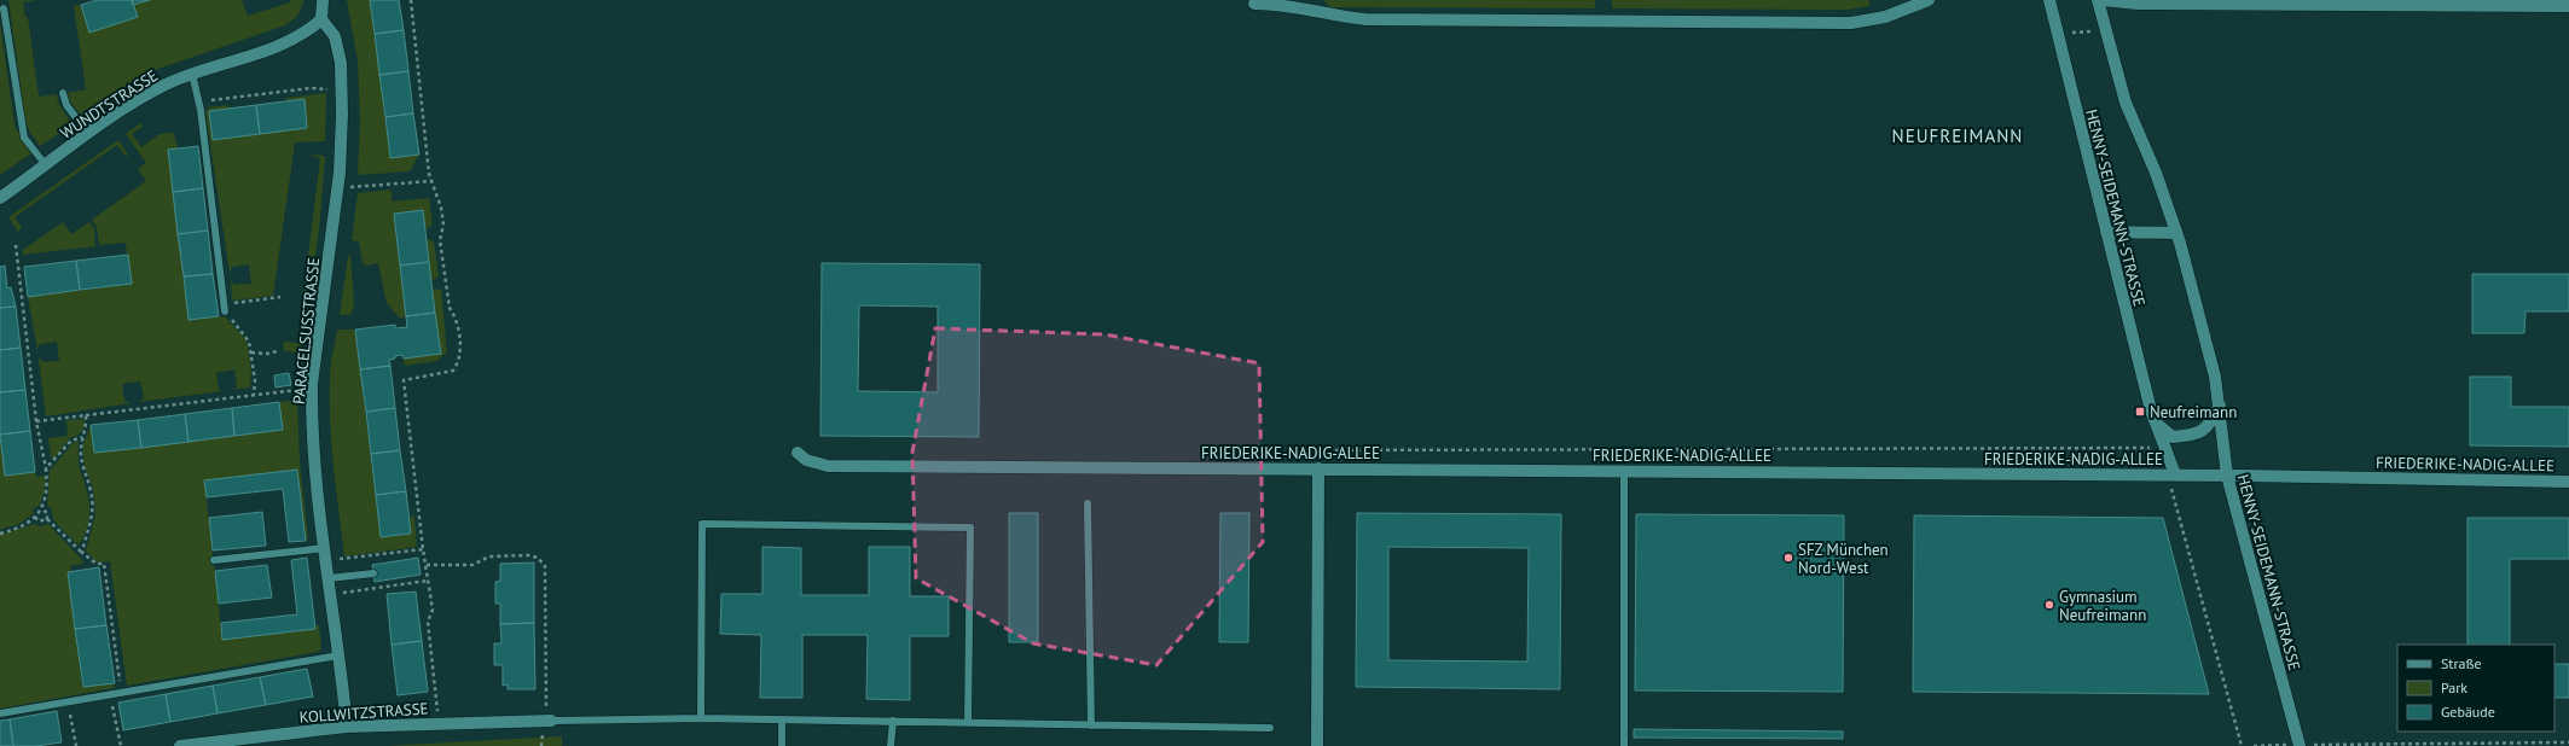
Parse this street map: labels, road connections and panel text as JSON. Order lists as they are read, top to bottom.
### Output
{
  "streets": {
    "street": [
      "WUNDTSTRASSE",
      "HENNY-SEIDEMANN-STRASSE",
      "PARACELSUSSTRASSE",
      "FRIEDERIKE-NADIG-ALLEE",
      "KOLLWITZSTRASSE"
    ]
  },
  "crossings": [
    ["WUNDTSTRASSE", "PARACELSUSSTRASSE"],
    ["HENNY-SEIDEMANN-STRASSE", "FRIEDERIKE-NADIG-ALLEE"],
    ["PARACELSUSSTRASSE", "KOLLWITZSTRASSE"]
  ],
  "districts": ["NEUFREIMANN"],
  "places": {
    "transit": ["Neufreimann"],
    "other": ["SFZ München Nord-West", "Gymnasium Neufreimann"]
  },
  "legend": ["Straße", "Park", "Gebäude"]
}
